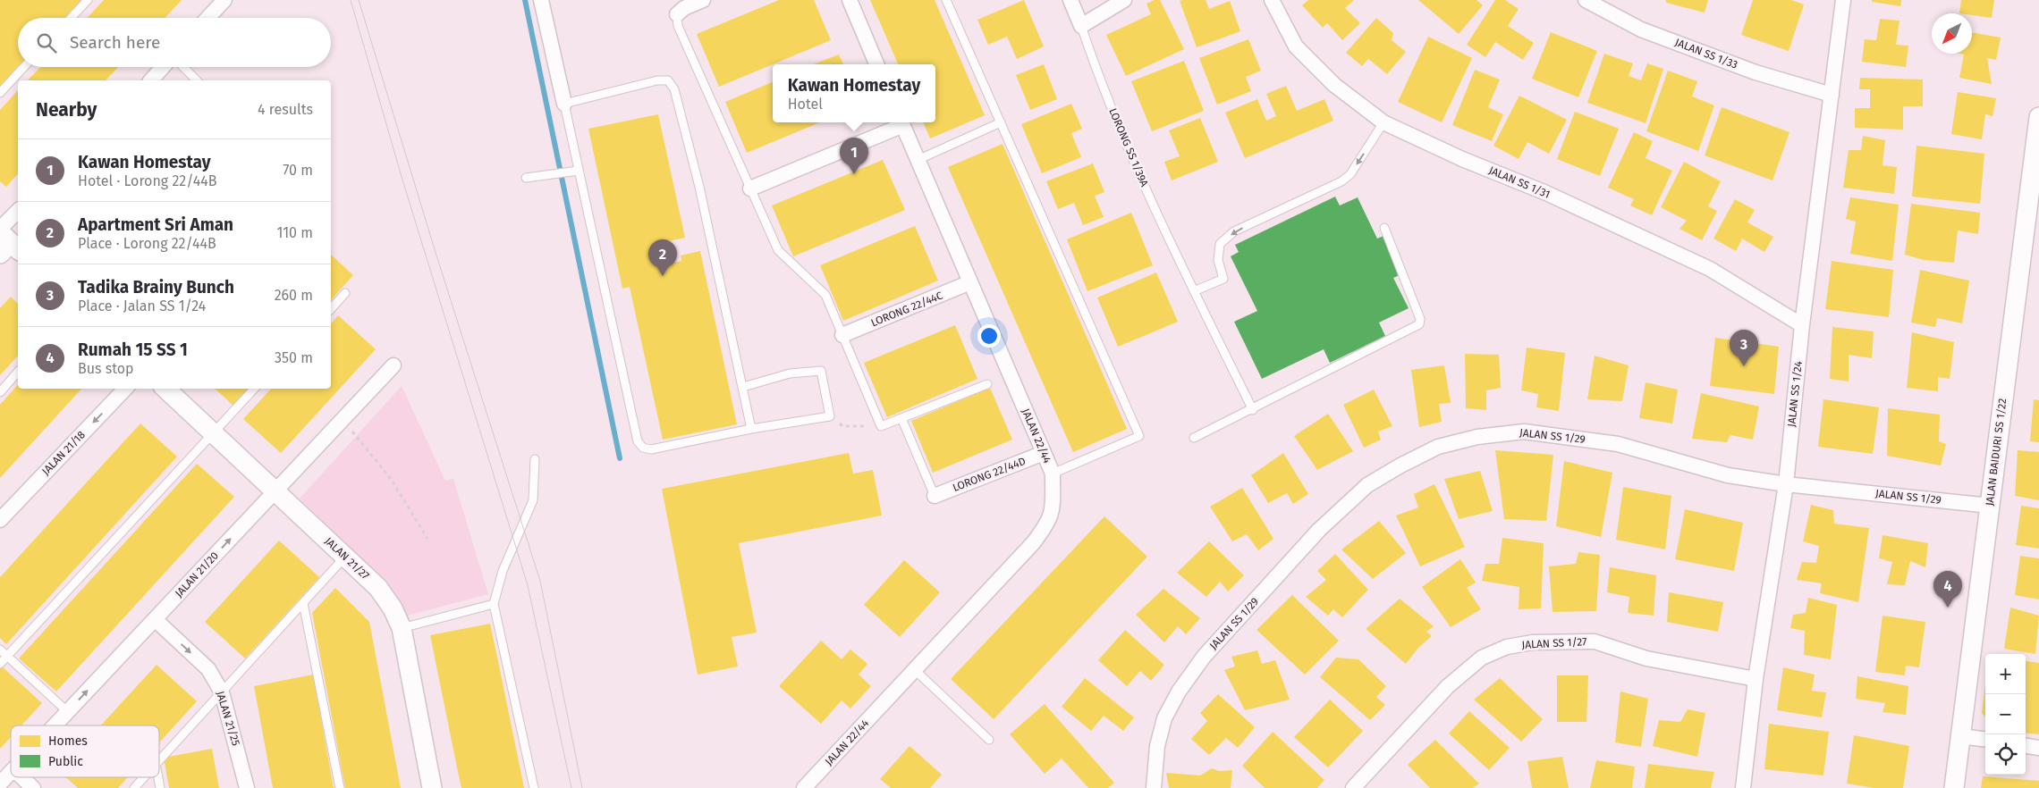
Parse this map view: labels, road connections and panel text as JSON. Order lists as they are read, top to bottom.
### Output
{
  "streets": {
    "street": [
      "JALAN SS 1/33",
      "LORONG SS 1/39A",
      "JALAN SS 1/31",
      "LORONG 22/44C",
      "JALAN SS 1/24",
      "JALAN 22/44",
      "JALAN SS 1/29",
      "JALAN BAIDURI SS 1/22",
      "JALAN 21/18",
      "LORONG 22/44D",
      "JALAN 21/27",
      "JALAN 21/20",
      "JALAN SS 1/27",
      "JALAN 21/25"
    ]
  },
  "crossings": [
    ["JALAN SS 1/33", "JALAN SS 1/24"],
    ["JALAN SS 1/31", "JALAN SS 1/24"],
    ["LORONG 22/44C", "JALAN 22/44"],
    ["JALAN SS 1/24", "JALAN SS 1/29"],
    ["JALAN SS 1/24", "JALAN SS 1/27"],
    ["JALAN 22/44", "LORONG 22/44D"],
    ["JALAN SS 1/29", "JALAN BAIDURI SS 1/22"],
    ["JALAN 21/27", "JALAN 21/20"],
    ["JALAN 21/20", "JALAN 21/25"]
  ],
  "one_way": ["JALAN 21/18", "JALAN 21/20", "JALAN 21/25"],
  "legend": ["Homes", "Public"],
  "north": "bottom left",
  "page": {
    "search": "Search here",
    "popup": ["Kawan Homestay", "Hotel"],
    "heading": ["Nearby", "4 results"],
    "pins": [
      "1",
      "2",
      "3",
      "4"
    ],
    "list": [
      {
        "mark": "1",
        "name": "Kawan Homestay",
        "note": "Hotel · Lorong 22/44B",
        "value": "70 m"
      },
      {
        "mark": "2",
        "name": "Apartment Sri Aman",
        "note": "Place · Lorong 22/44B",
        "value": "110 m"
      },
      {
        "mark": "3",
        "name": "Tadika Brainy Bunch",
        "note": "Place · Jalan SS 1/24",
        "value": "260 m"
      },
      {
        "mark": "4",
        "name": "Rumah 15 SS 1",
        "note": "Bus stop",
        "value": "350 m"
      }
    ],
    "map_buttons": ["+", "−"]
  }
}
